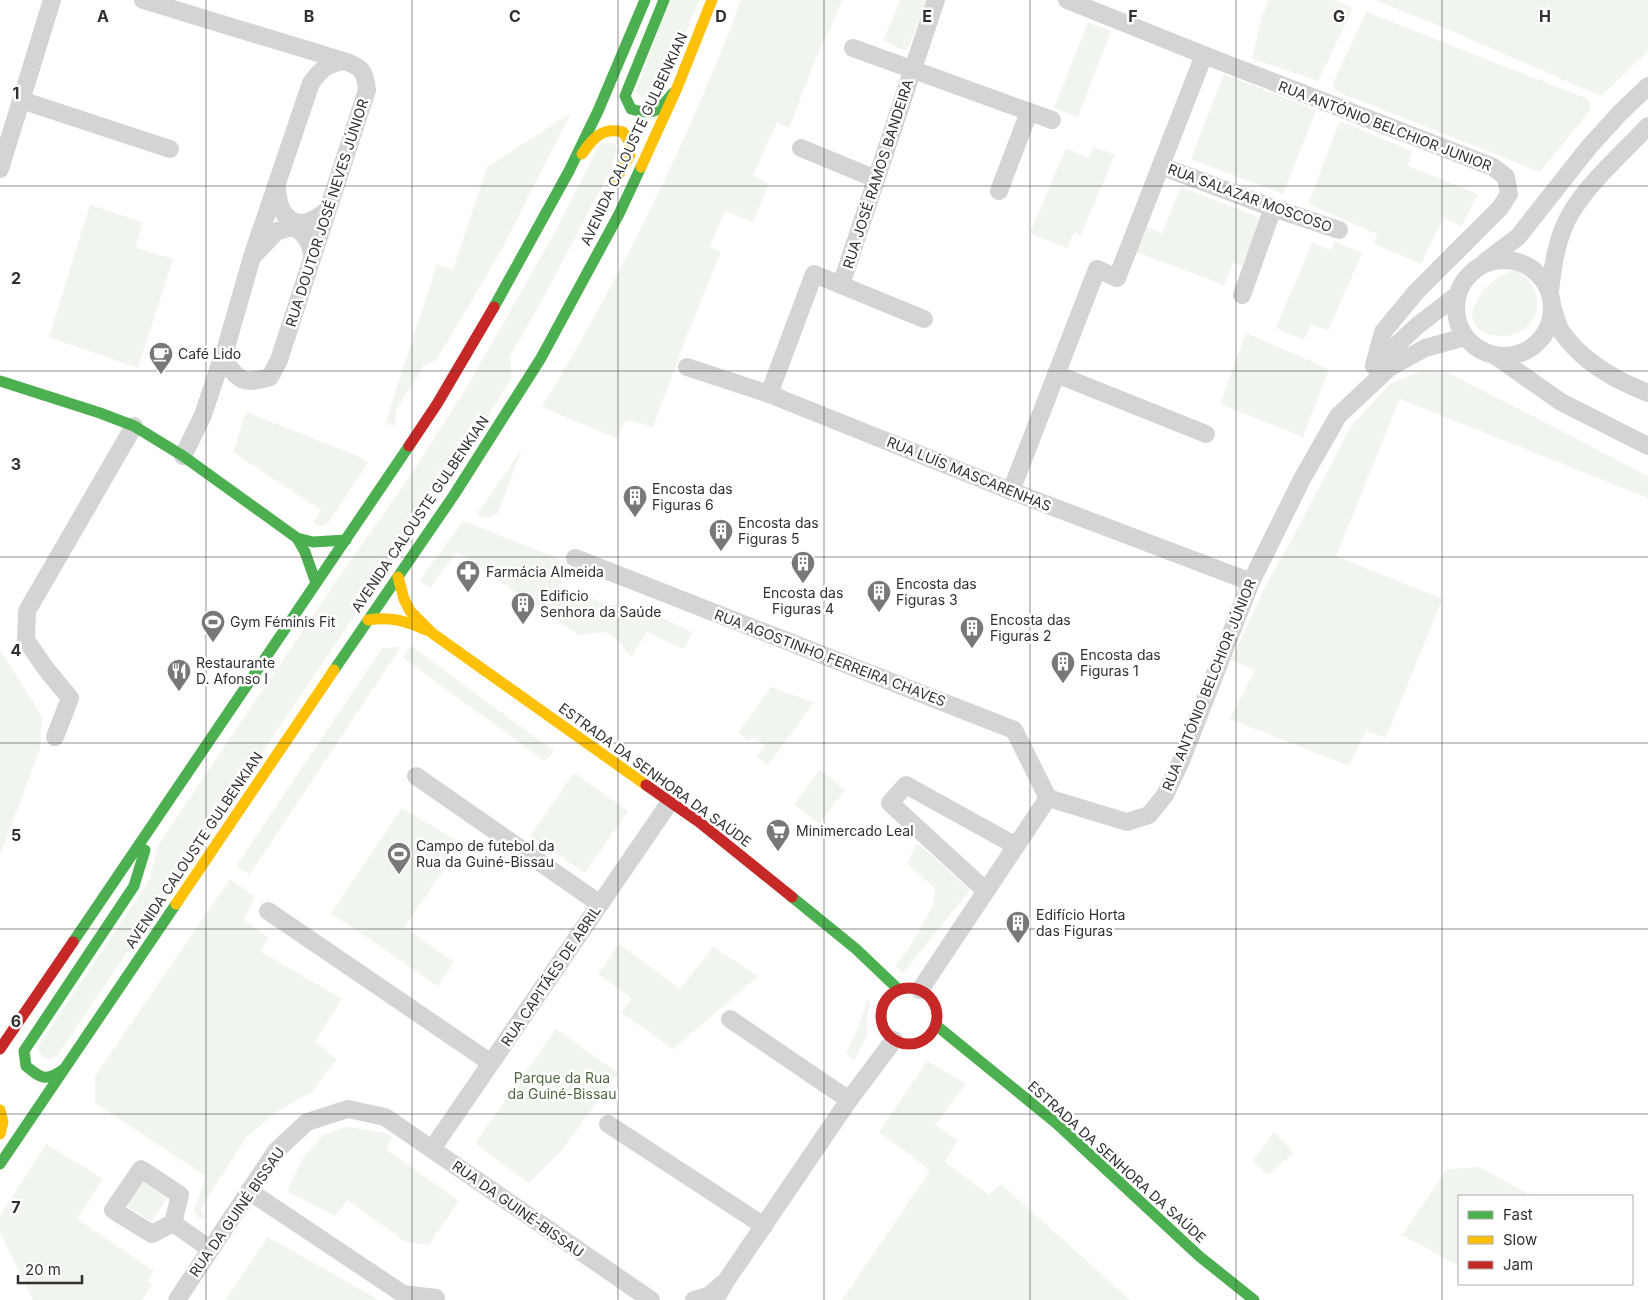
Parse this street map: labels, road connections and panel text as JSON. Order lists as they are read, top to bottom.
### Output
{
  "streets": {
    "main road": ["AVENIDA CALOUSTE GULBENKIAN", "ESTRADA DA SENHORA DA SAÚDE"],
    "street": [
      "RUA ANTÓNIO BELCHIOR JUNIOR",
      "RUA JOSÉ RAMOS BANDEIRA",
      "RUA SALAZAR MOSCOSO",
      "RUA DOUTOR JOSÉ NEVES JÚNIOR",
      "RUA LUÍS MASCARENHAS",
      "RUA AGOSTINHO FERREIRA CHAVES",
      "RUA ANTÓNIO BELCHIOR JÚNIOR",
      "RUA CAPITÃES DE ABRIL",
      "RUA DA GUINÉ-BISSAU",
      "RUA DA GUINÉ BISSAU"
    ]
  },
  "crossings": [
    ["RUA JOSÉ RAMOS BANDEIRA", "RUA LUÍS MASCARENHAS"],
    ["RUA LUÍS MASCARENHAS", "RUA ANTÓNIO BELCHIOR JÚNIOR"],
    ["RUA AGOSTINHO FERREIRA CHAVES", "RUA ANTÓNIO BELCHIOR JÚNIOR"],
    ["ESTRADA DA SENHORA DA SAÚDE", "RUA CAPITÃES DE ABRIL"],
    ["RUA CAPITÃES DE ABRIL", "RUA DA GUINÉ-BISSAU"],
    ["RUA DA GUINÉ-BISSAU", "RUA DA GUINÉ BISSAU"]
  ],
  "parks": ["Parque da Rua da Guiné-Bissau"],
  "places": {
    "cafe": ["Café Lido"],
    "building": [
      "Encosta das Figuras 6",
      "Encosta das Figuras 5",
      "Encosta das Figuras 4",
      "Encosta das Figuras 3",
      "Edificio Senhora da Saúde",
      "Encosta das Figuras 2",
      "Encosta das Figuras 1",
      "Edifício Horta das Figuras"
    ],
    "pharmacy": ["Farmácia Almeida"],
    "sports": ["Gym Féminis Fit", "Campo de futebol da Rua da Guiné-Bissau"],
    "restaurant": ["Restaurante D. Afonso I"],
    "supermarket": ["Minimercado Leal"]
  },
  "legend": ["Fast", "Slow", "Jam"],
  "scale_bar": "20 m",
  "grid": {
    "columns": [
      "A",
      "B",
      "C",
      "D",
      "E",
      "F",
      "G",
      "H"
    ],
    "rows": [
      "1",
      "2",
      "3",
      "4",
      "5",
      "6",
      "7"
    ]
  }
}
